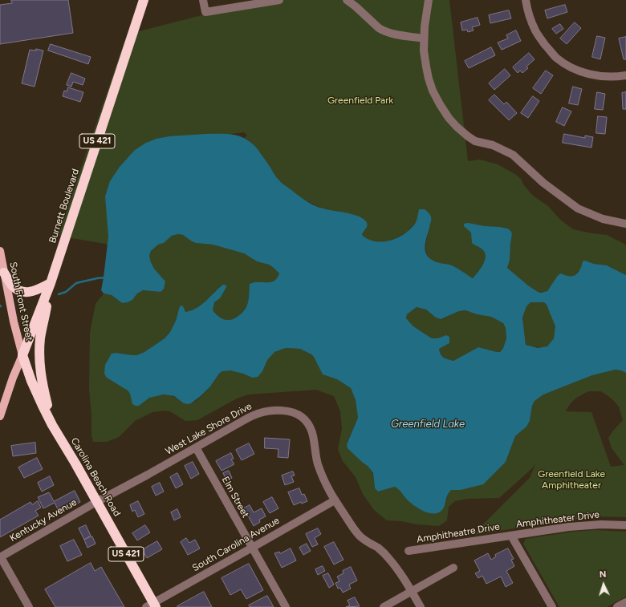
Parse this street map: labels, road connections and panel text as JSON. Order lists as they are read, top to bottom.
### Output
{
  "streets": {
    "highway": ["US 421", "Burnett Boulevard", "Carolina Beach Road"],
    "main road": ["South Front Street"],
    "street": [
      "West Lake Shore Drive",
      "Elm Street",
      "Amphitheater Drive",
      "Kentucky Avenue",
      "Amphitheatre Drive",
      "South Carolina Avenue"
    ]
  },
  "crossings": [
    ["Burnett Boulevard", "South Front Street"],
    ["Burnett Boulevard", "Carolina Beach Road"],
    ["South Front Street", "Carolina Beach Road"],
    ["West Lake Shore Drive", "Carolina Beach Road"],
    ["West Lake Shore Drive", "Elm Street"],
    ["West Lake Shore Drive", "Kentucky Avenue"],
    ["West Lake Shore Drive", "South Carolina Avenue"],
    ["Carolina Beach Road", "Kentucky Avenue"],
    ["Carolina Beach Road", "South Carolina Avenue"],
    ["Elm Street", "South Carolina Avenue"],
    ["Amphitheater Drive", "Amphitheatre Drive"]
  ],
  "water": ["Greenfield Lake"],
  "parks": ["Greenfield Park", "Greenfield Lake Amphitheater"],
  "north": "top"
}
